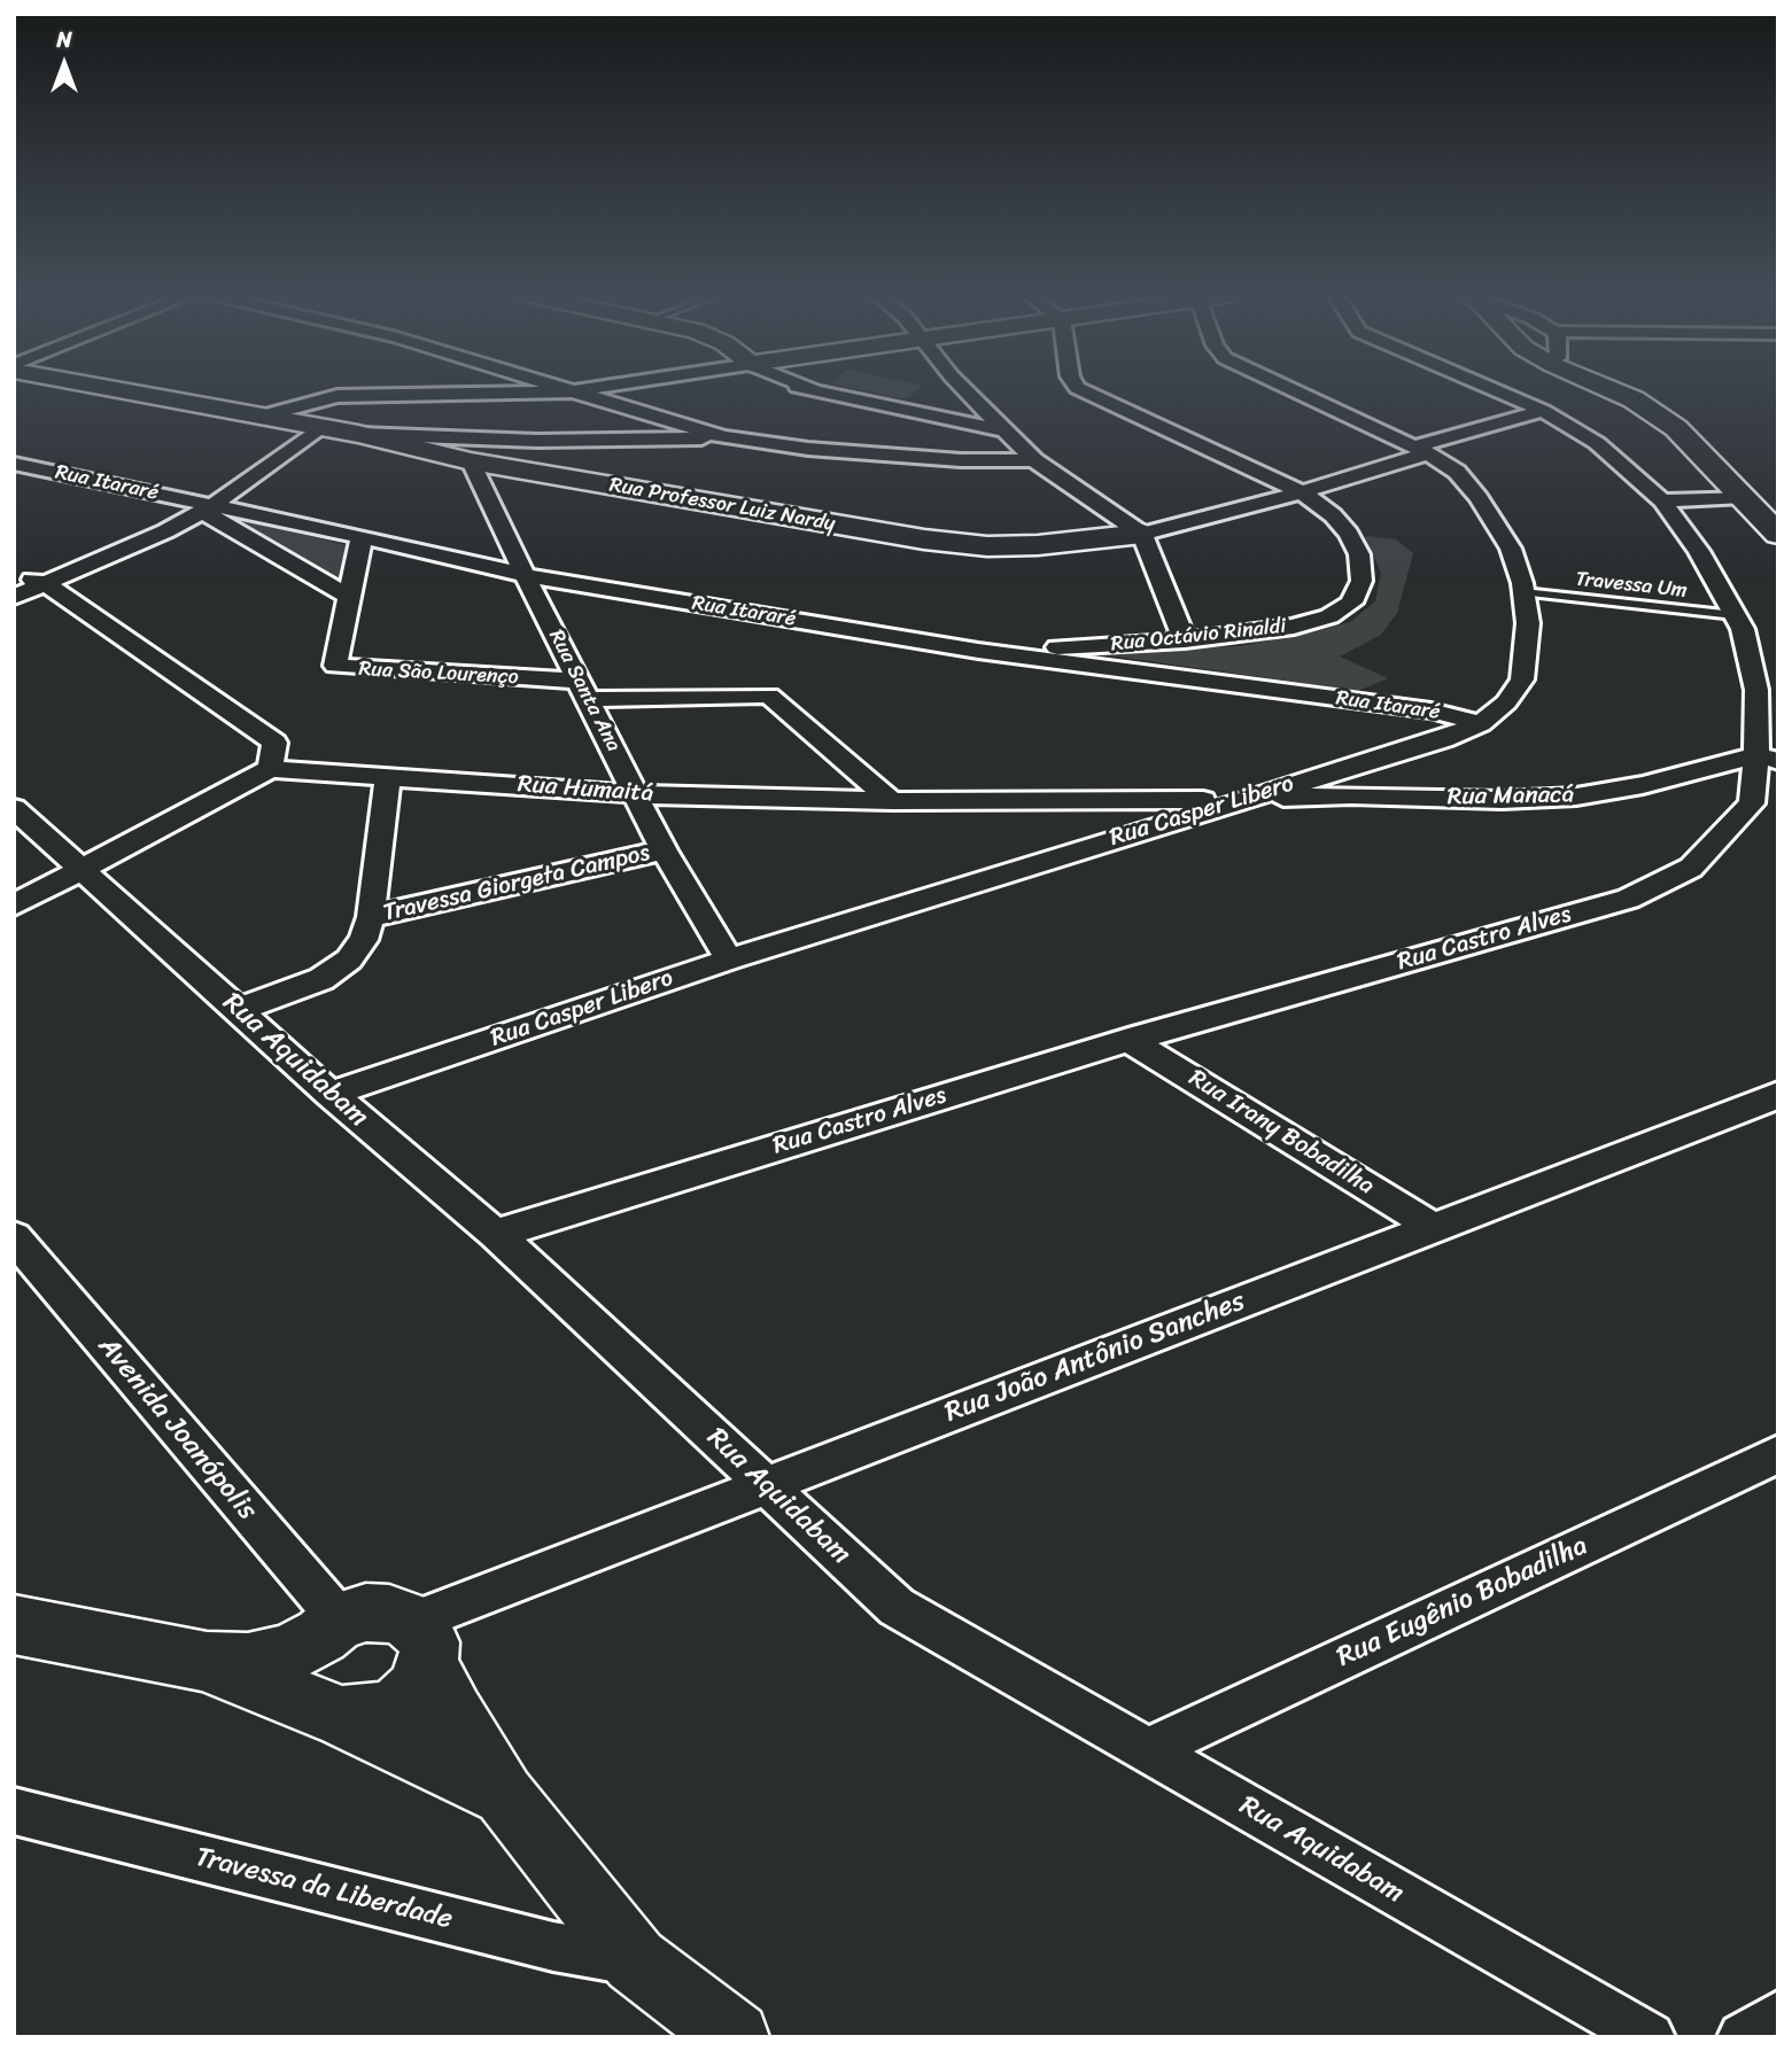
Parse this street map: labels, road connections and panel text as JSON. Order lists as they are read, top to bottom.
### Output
{
  "streets": {
    "main road": ["Rua Professor Luiz Nardy"],
    "street": [
      "Rua Itararé",
      "Rua Octávio Rinaldi",
      "Rua São Lourenço",
      "Rua Santa Ana",
      "Rua Humaitá",
      "Rua Manacá",
      "Rua Casper Libero",
      "Travessa Giorgeta Campos",
      "Rua Castro Alves",
      "Rua Aquidabam",
      "Rua Irany Bobadilha",
      "Rua João Antônio Sanches",
      "Avenida Joanópolis",
      "Rua Eugênio Bobadilha",
      "Travessa da Liberdade"
    ],
    "lane": ["Travessa Um"]
  },
  "crossings": [
    ["Rua Itararé", "Rua Octávio Rinaldi"],
    ["Rua Itararé", "Rua São Lourenço"],
    ["Rua Itararé", "Rua Santa Ana"],
    ["Rua Itararé", "Rua Casper Libero"],
    ["Rua Professor Luiz Nardy", "Rua Octávio Rinaldi"],
    ["Rua Professor Luiz Nardy", "Rua Santa Ana"],
    ["Rua Professor Luiz Nardy", "Rua Casper Libero"],
    ["Rua Professor Luiz Nardy", "Rua Castro Alves"],
    ["Travessa Um", "Rua Casper Libero"],
    ["Travessa Um", "Rua Castro Alves"],
    ["Rua São Lourenço", "Rua Santa Ana"],
    ["Rua São Lourenço", "Rua Humaitá"],
    ["Rua Santa Ana", "Rua Humaitá"],
    ["Rua Santa Ana", "Rua Casper Libero"],
    ["Rua Santa Ana", "Travessa Giorgeta Campos"],
    ["Rua Humaitá", "Rua Manacá"],
    ["Rua Humaitá", "Rua Casper Libero"],
    ["Rua Manacá", "Rua Casper Libero"],
    ["Rua Manacá", "Rua Castro Alves"],
    ["Rua Casper Libero", "Rua Aquidabam"],
    ["Rua Castro Alves", "Rua Aquidabam"],
    ["Rua Castro Alves", "Rua Irany Bobadilha"],
    ["Rua Aquidabam", "Rua João Antônio Sanches"],
    ["Rua Aquidabam", "Rua Eugênio Bobadilha"],
    ["Rua Irany Bobadilha", "Rua João Antônio Sanches"],
    ["Rua João Antônio Sanches", "Avenida Joanópolis"]
  ],
  "north": "top"
}
